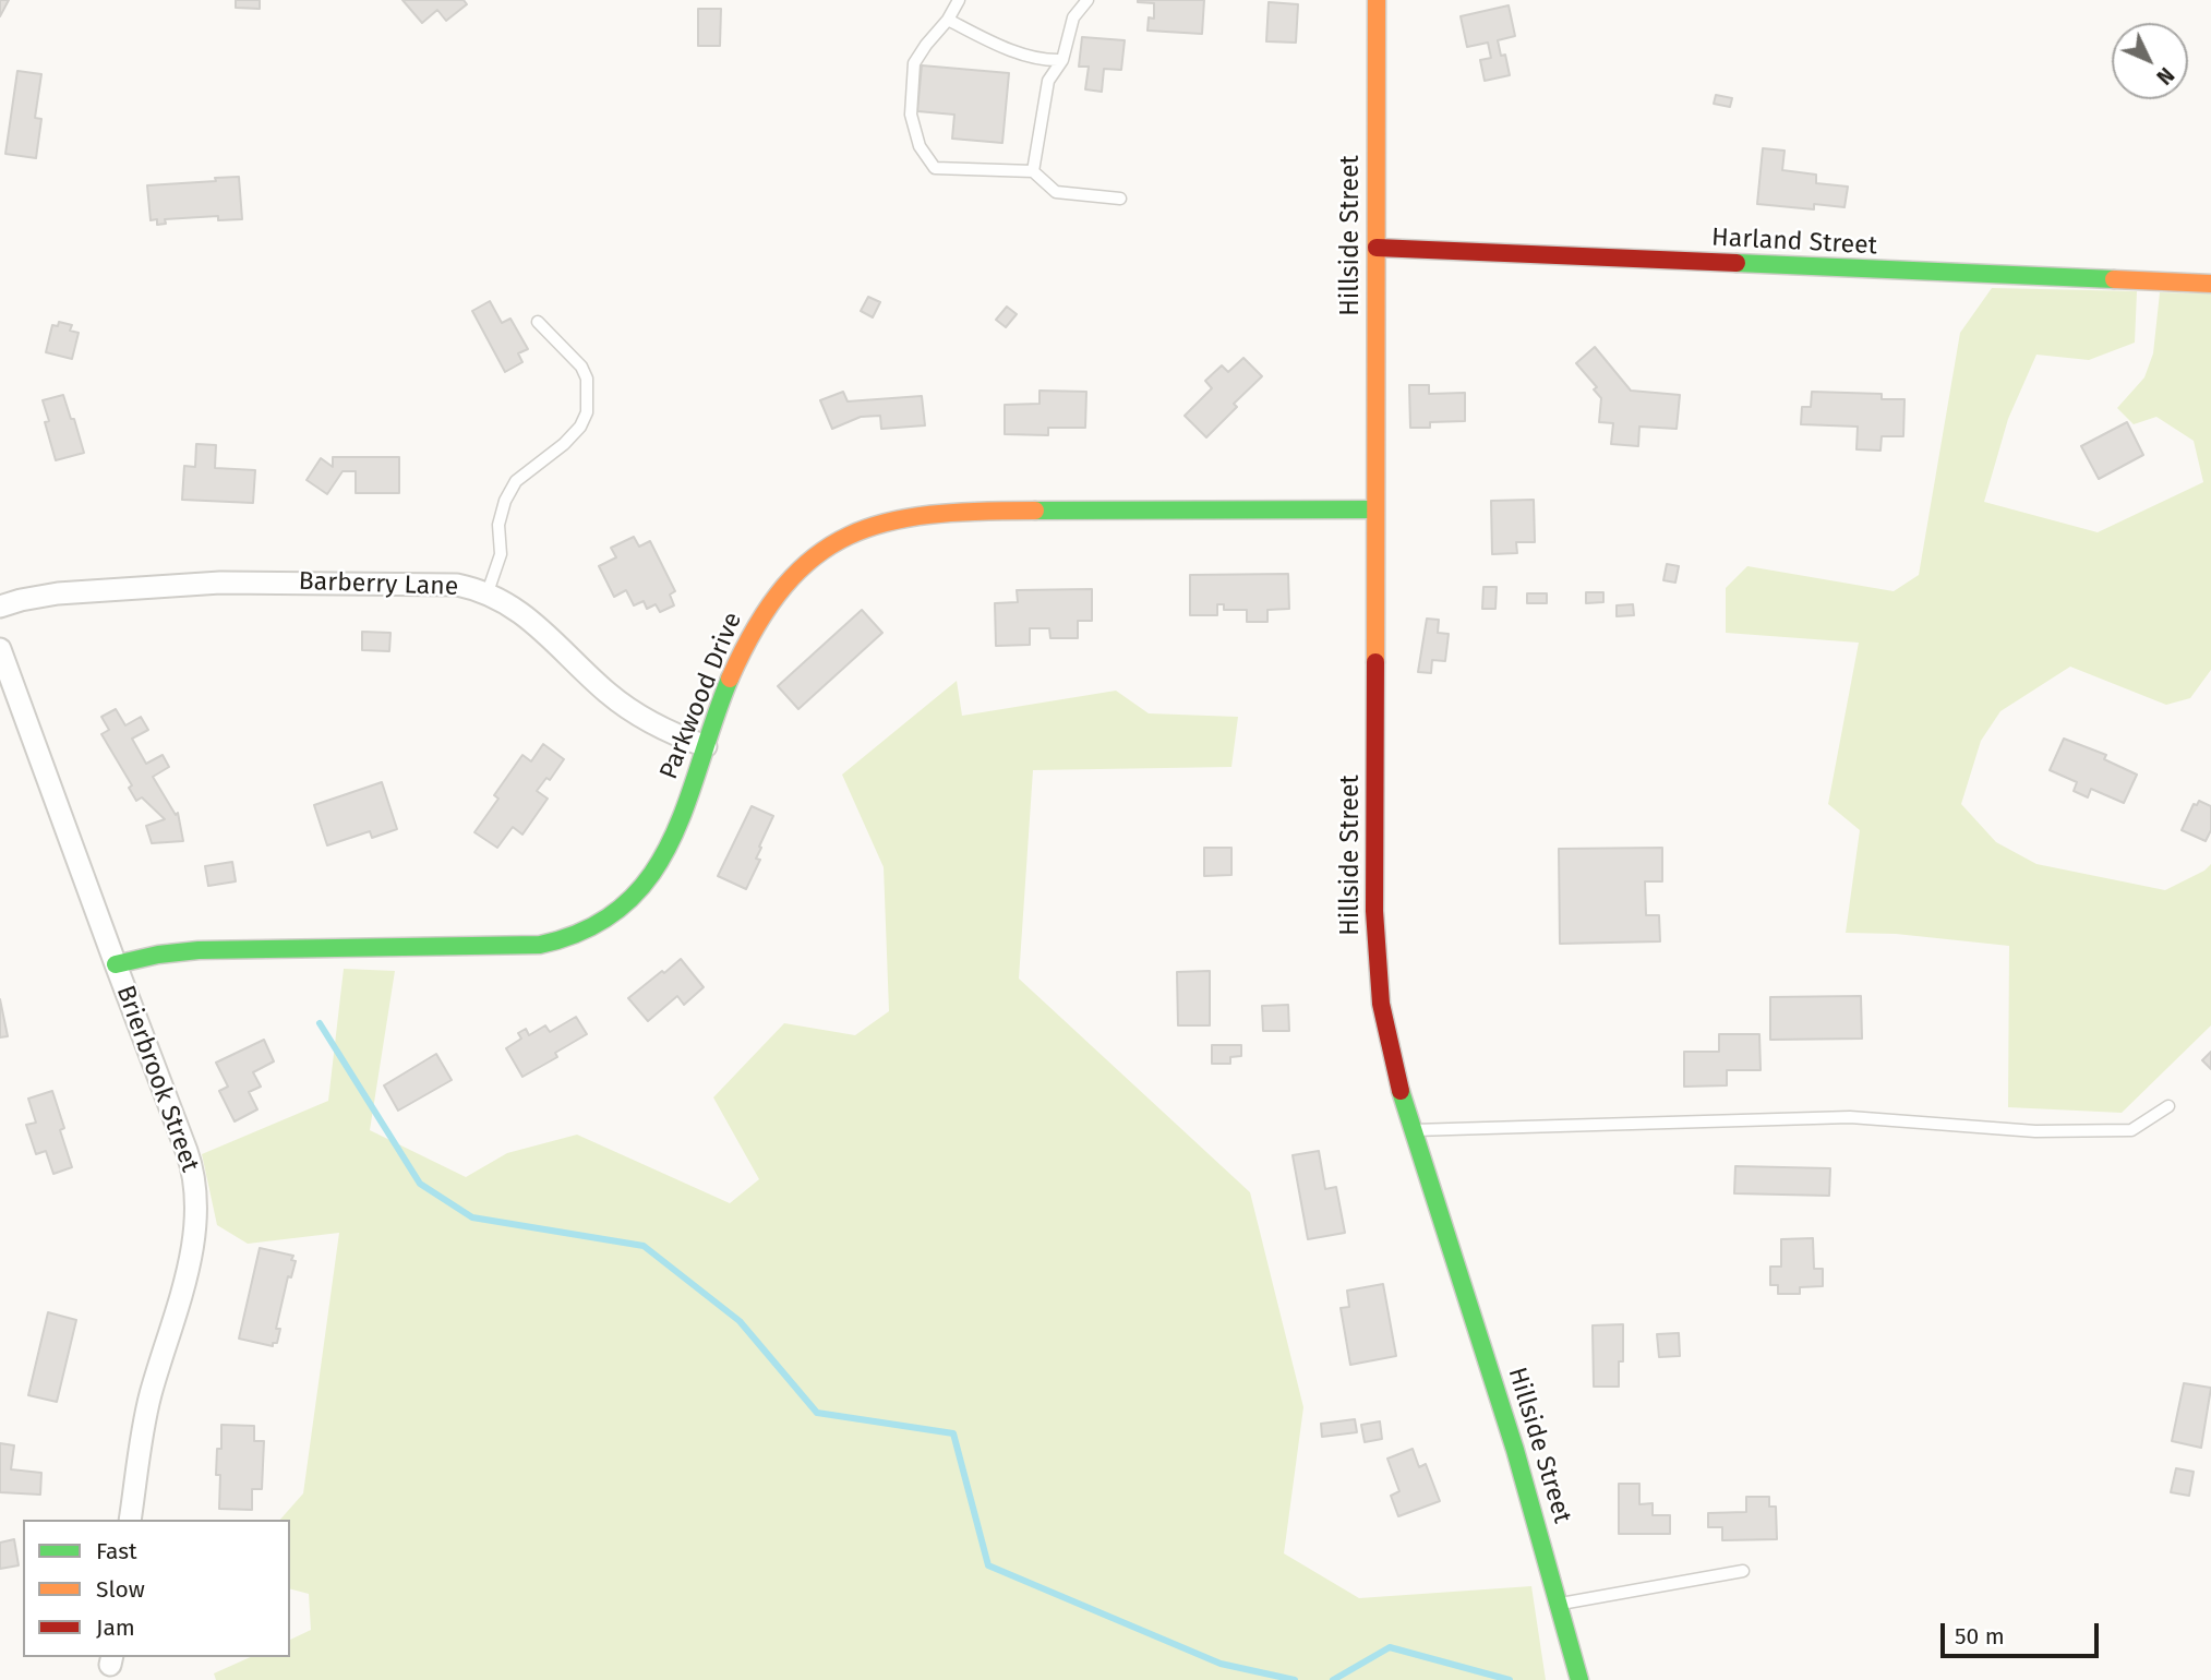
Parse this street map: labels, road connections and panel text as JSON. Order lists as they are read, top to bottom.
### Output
{
  "streets": {
    "street": [
      "Hillside Street",
      "Harland Street",
      "Barberry Lane",
      "Parkwood Drive",
      "Brierbrook Street"
    ]
  },
  "crossings": [
    ["Hillside Street", "Harland Street"],
    ["Hillside Street", "Parkwood Drive"],
    ["Barberry Lane", "Parkwood Drive"],
    ["Parkwood Drive", "Brierbrook Street"]
  ],
  "legend": ["Fast", "Slow", "Jam"],
  "scale_bar": "50 m",
  "north": "bottom right"
}
